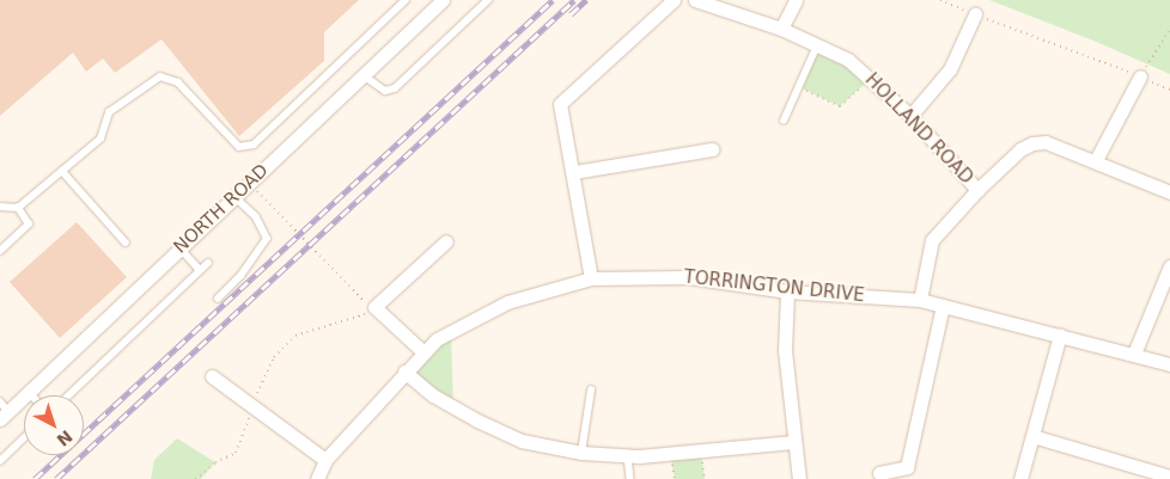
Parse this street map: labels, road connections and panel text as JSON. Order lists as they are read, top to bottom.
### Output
{
  "streets": {
    "street": ["HOLLAND ROAD", "NORTH ROAD", "TORRINGTON DRIVE"]
  },
  "north": "bottom right"
}
